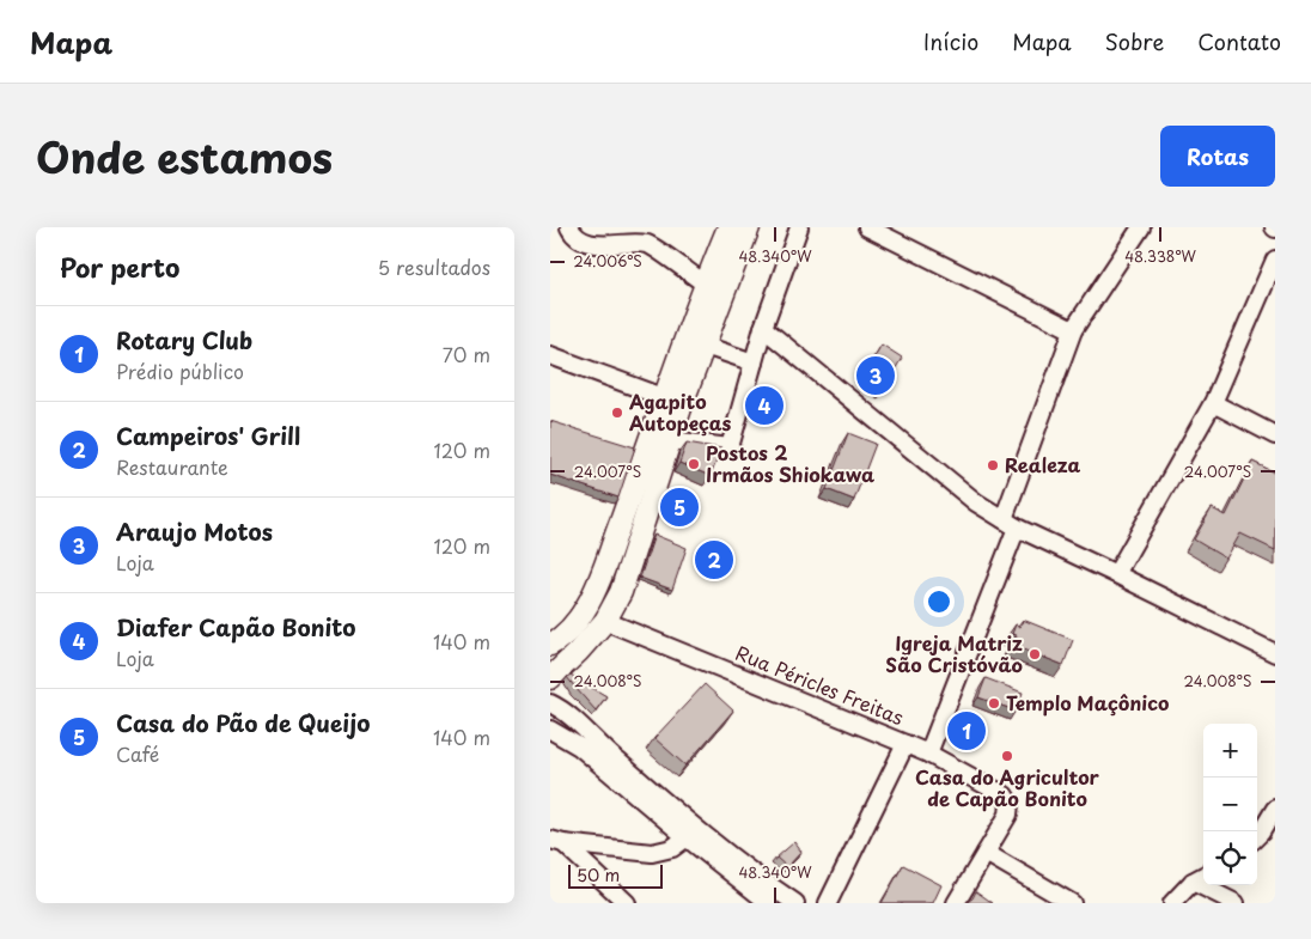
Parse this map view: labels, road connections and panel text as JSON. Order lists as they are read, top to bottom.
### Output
{
  "streets": {
    "street": ["Rua Péricles Freitas"]
  },
  "places": [
    "Agapito Autopeças",
    "Postos 2 Irmãos Shiokawa",
    "Realeza",
    "Igreja Matriz São Cristóvão",
    "Templo Maçônico",
    "Casa do Agricultor de Capão Bonito"
  ],
  "scale_bar": "50 m",
  "page": {
    "header": "Mapa",
    "nav": [
      "Início",
      "Mapa",
      "Sobre",
      "Contato"
    ],
    "title": "Onde estamos",
    "buttons": "Rotas",
    "heading": ["Por perto", "5 resultados"],
    "list": [
      {
        "mark": "1",
        "name": "Rotary Club",
        "note": "Prédio público",
        "value": "70 m"
      },
      {
        "mark": "2",
        "name": "Campeiros' Grill",
        "note": "Restaurante",
        "value": "120 m"
      },
      {
        "mark": "3",
        "name": "Araujo Motos",
        "note": "Loja",
        "value": "120 m"
      },
      {
        "mark": "4",
        "name": "Diafer Capão Bonito",
        "note": "Loja",
        "value": "140 m"
      },
      {
        "mark": "5",
        "name": "Casa do Pão de Queijo",
        "note": "Café",
        "value": "140 m"
      }
    ],
    "pins": [
      "3",
      "4",
      "5",
      "2",
      "1"
    ],
    "map_buttons": ["+", "−"],
    "scale": "50 m"
  },
  "coordinates": [
    "48.340°W",
    "48.338°W",
    "24.006°S",
    "24.007°S",
    "24.008°S"
  ]
}
